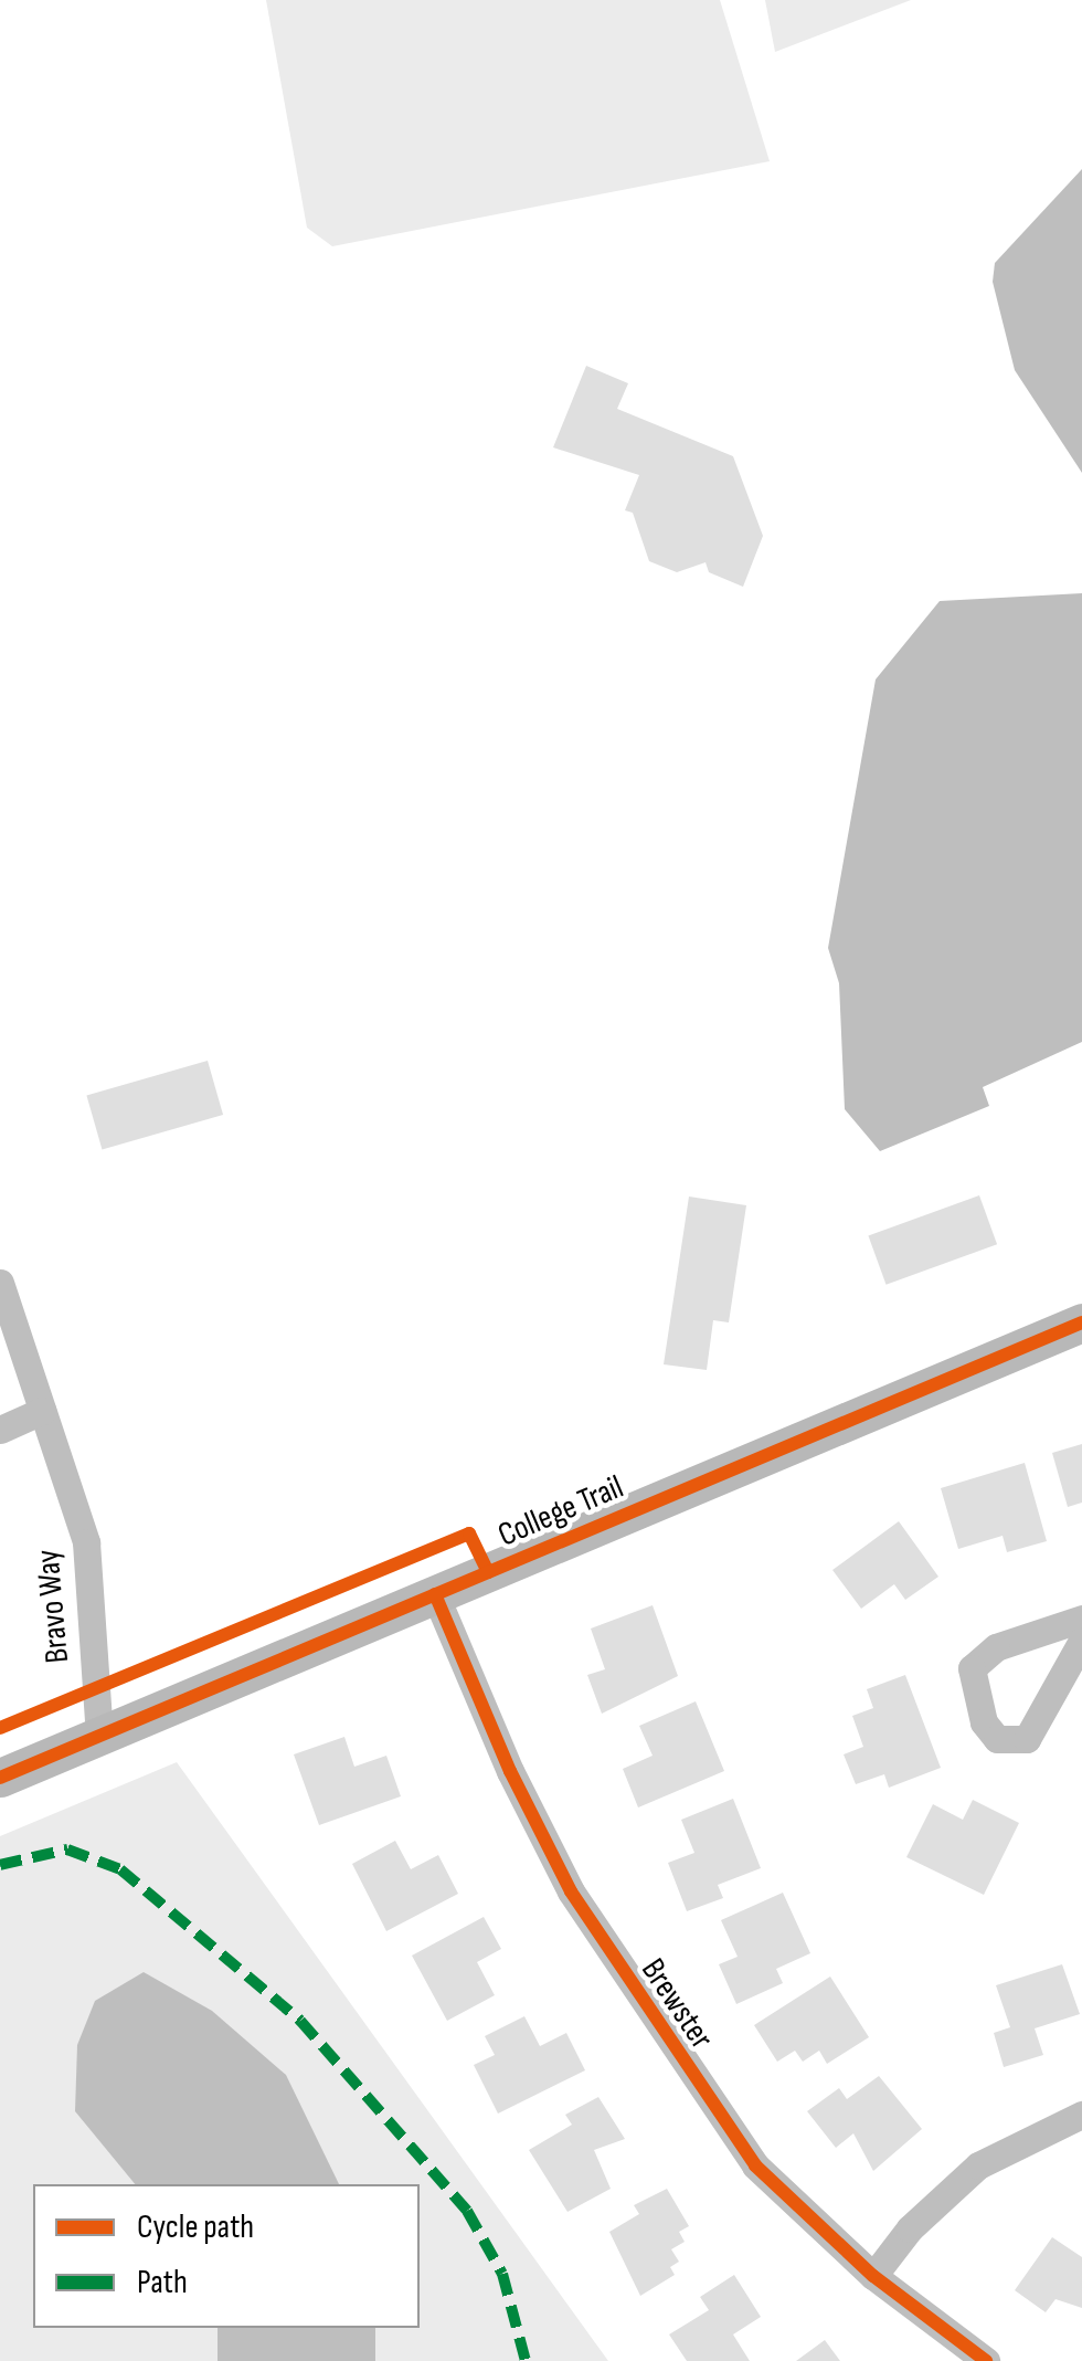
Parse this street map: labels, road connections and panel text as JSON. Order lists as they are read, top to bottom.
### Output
{
  "streets": {
    "street": ["College Trail", "Bravo Way", "Brewster"]
  },
  "crossings": [
    ["College Trail", "Bravo Way"],
    ["College Trail", "Brewster"]
  ],
  "legend": ["Cycle path", "Path"]
}
